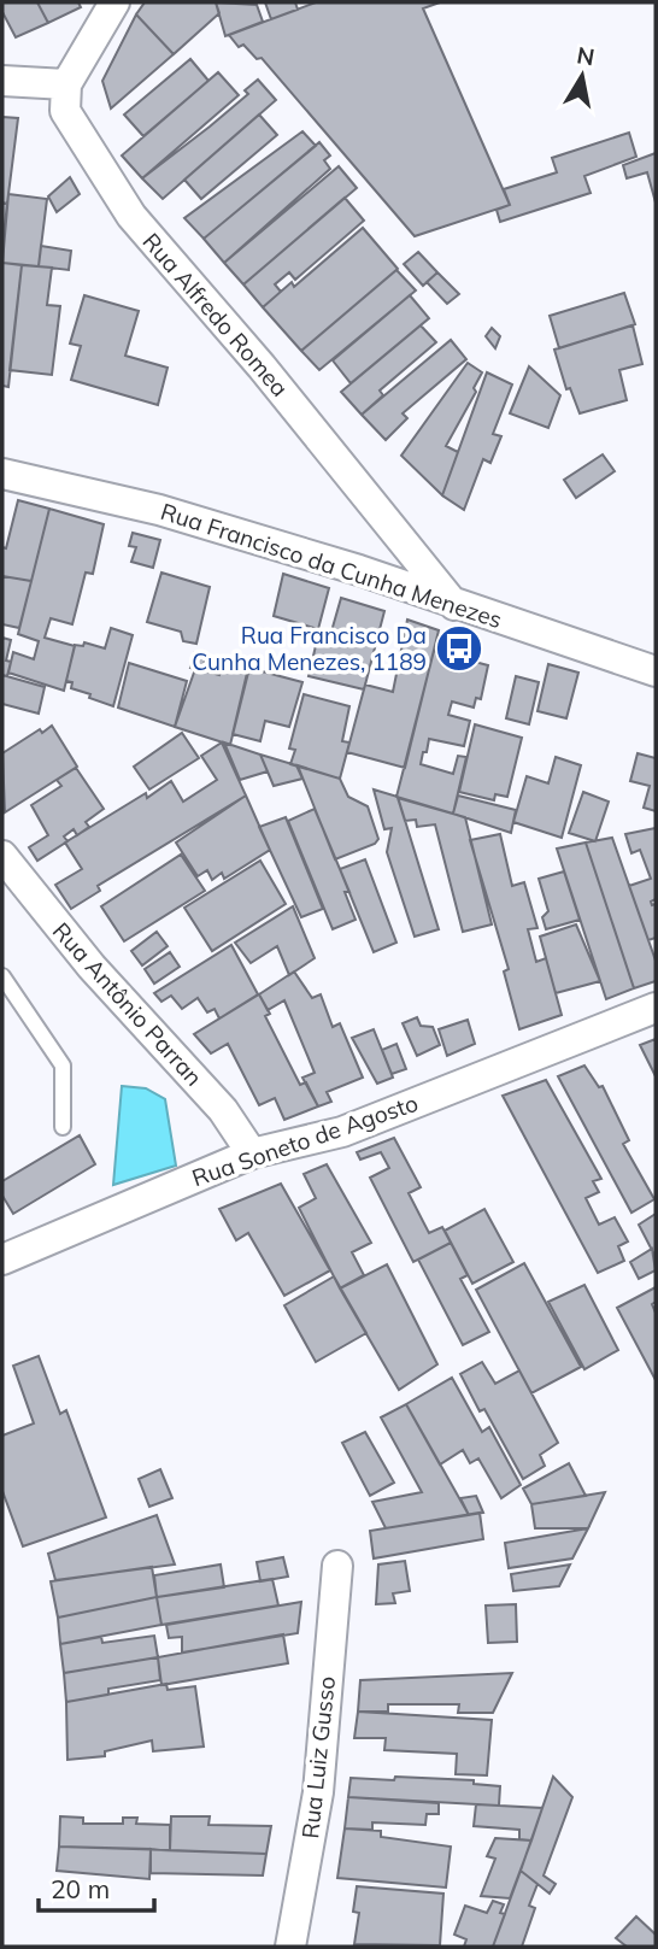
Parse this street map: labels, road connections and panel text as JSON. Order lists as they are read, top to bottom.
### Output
{
  "streets": {
    "street": [
      "Rua Alfredo Romea",
      "Rua Francisco da Cunha Menezes",
      "Rua Antônio Parran",
      "Rua Soneto de Agosto",
      "Rua Luiz Gusso"
    ]
  },
  "crossings": [
    ["Rua Alfredo Romea", "Rua Francisco da Cunha Menezes"],
    ["Rua Antônio Parran", "Rua Soneto de Agosto"]
  ],
  "places": {
    "bus stop": ["Rua Francisco Da Cunha Menezes, 1189"]
  },
  "scale_bar": "20 m",
  "north": "top"
}
